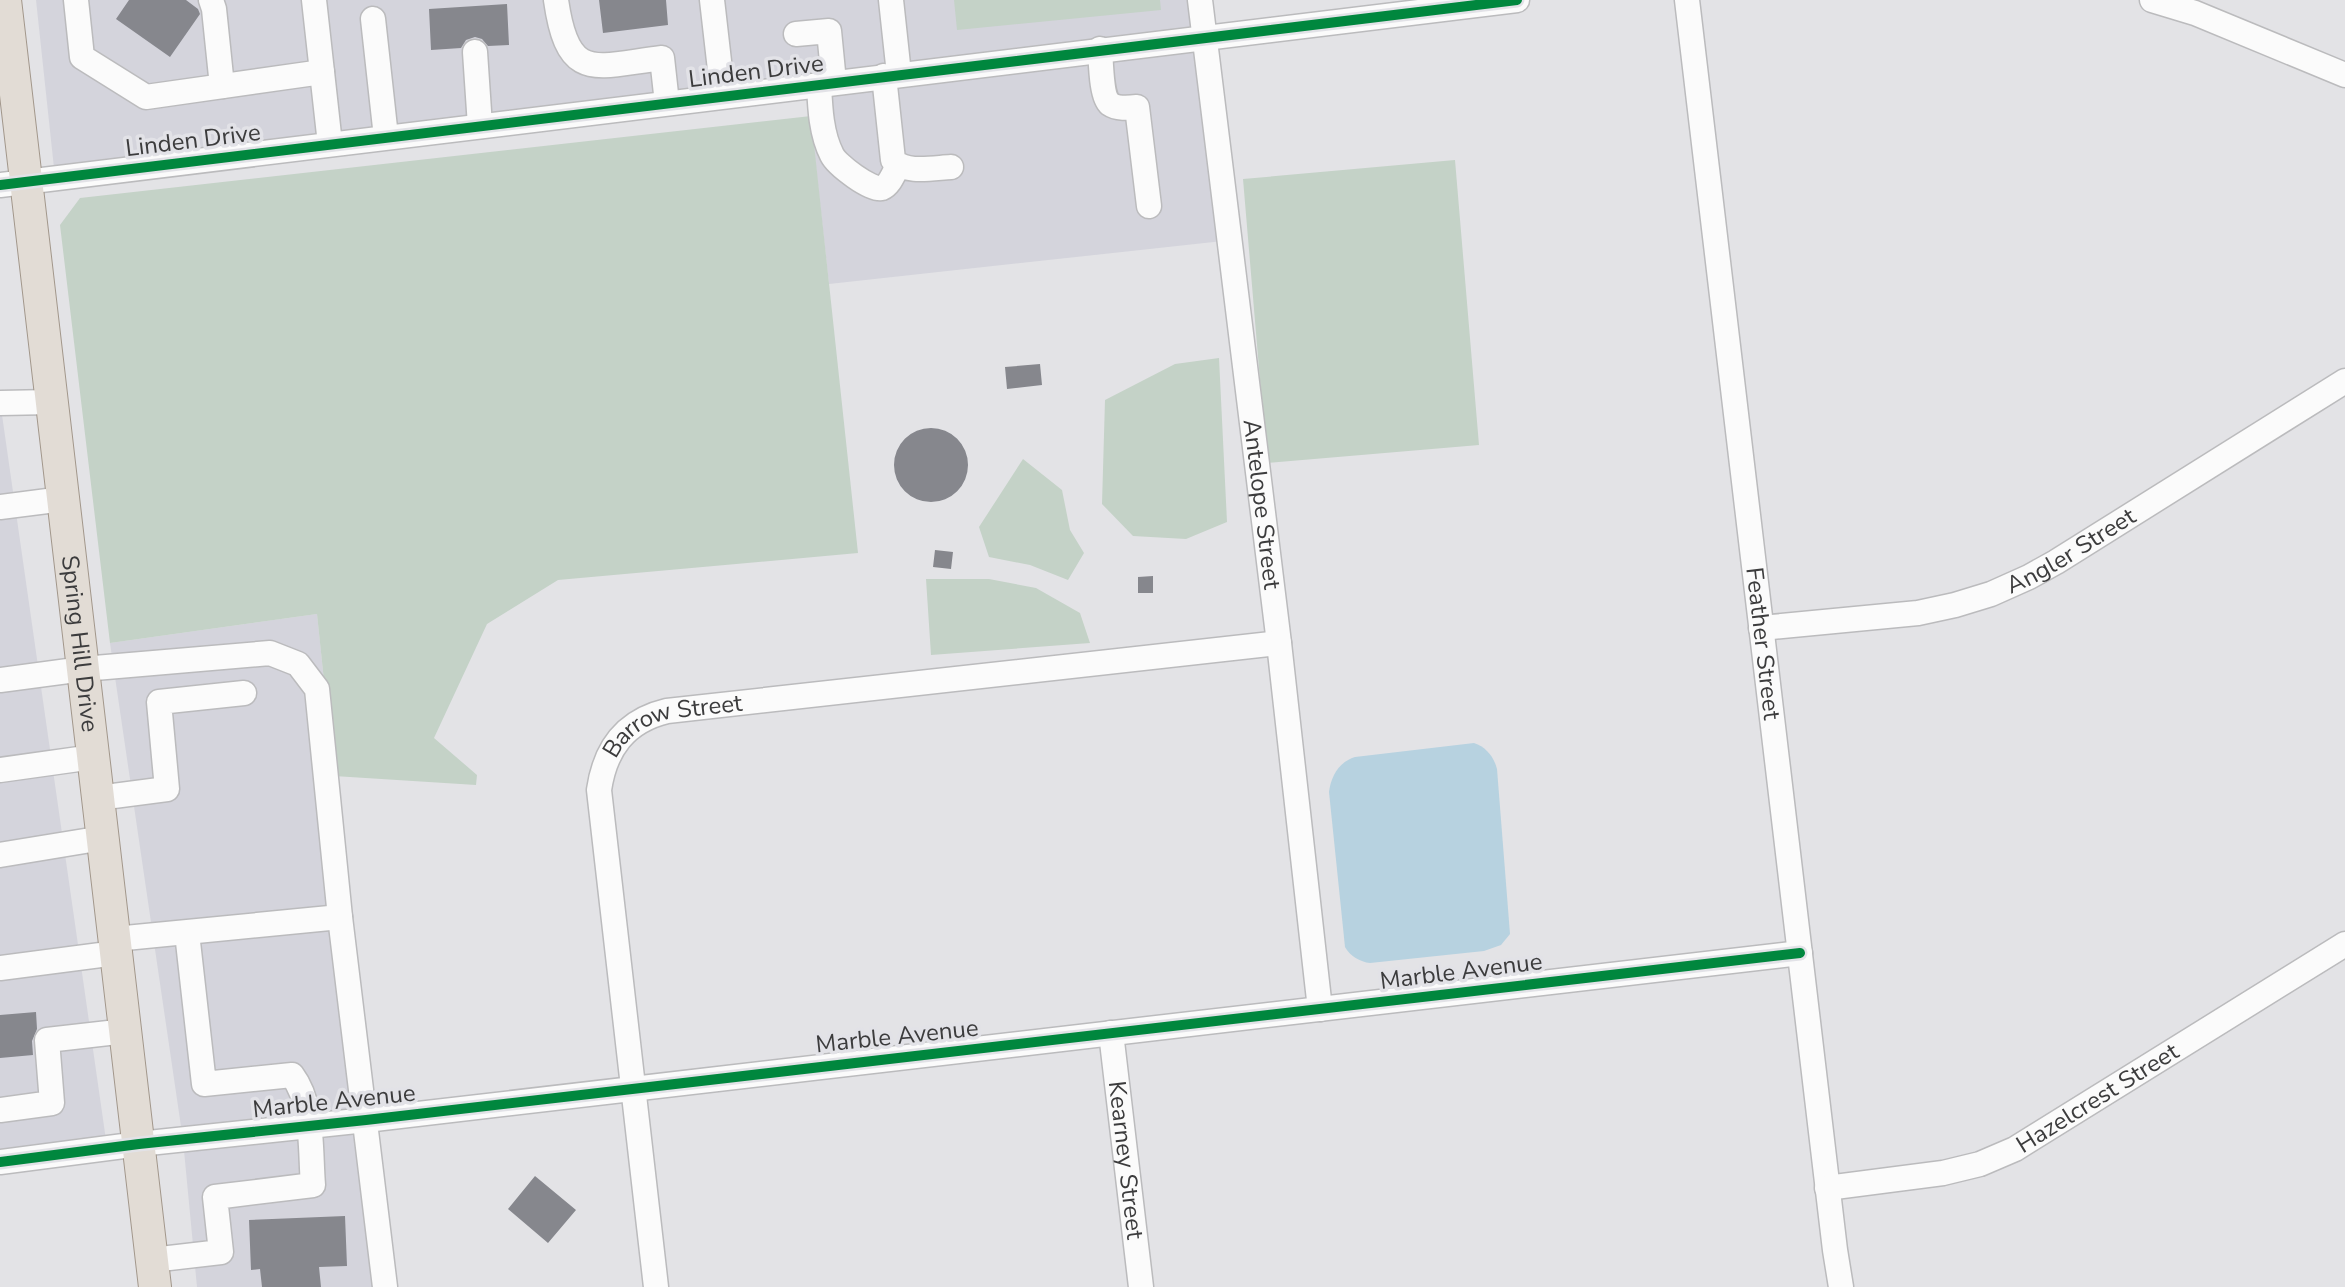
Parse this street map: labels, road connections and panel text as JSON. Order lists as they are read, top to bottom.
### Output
{
  "streets": {
    "main road": ["Spring Hill Drive"],
    "street": [
      "Linden Drive",
      "Antelope Street",
      "Angler Street",
      "Feather Street",
      "Barrow Street",
      "Marble Avenue",
      "Hazelcrest Street",
      "Kearney Street"
    ]
  },
  "crossings": [
    ["Linden Drive", "Antelope Street"],
    ["Linden Drive", "Spring Hill Drive"],
    ["Antelope Street", "Barrow Street"],
    ["Antelope Street", "Marble Avenue"],
    ["Angler Street", "Feather Street"],
    ["Spring Hill Drive", "Marble Avenue"],
    ["Feather Street", "Marble Avenue"],
    ["Feather Street", "Hazelcrest Street"],
    ["Barrow Street", "Marble Avenue"],
    ["Marble Avenue", "Kearney Street"]
  ]
}
